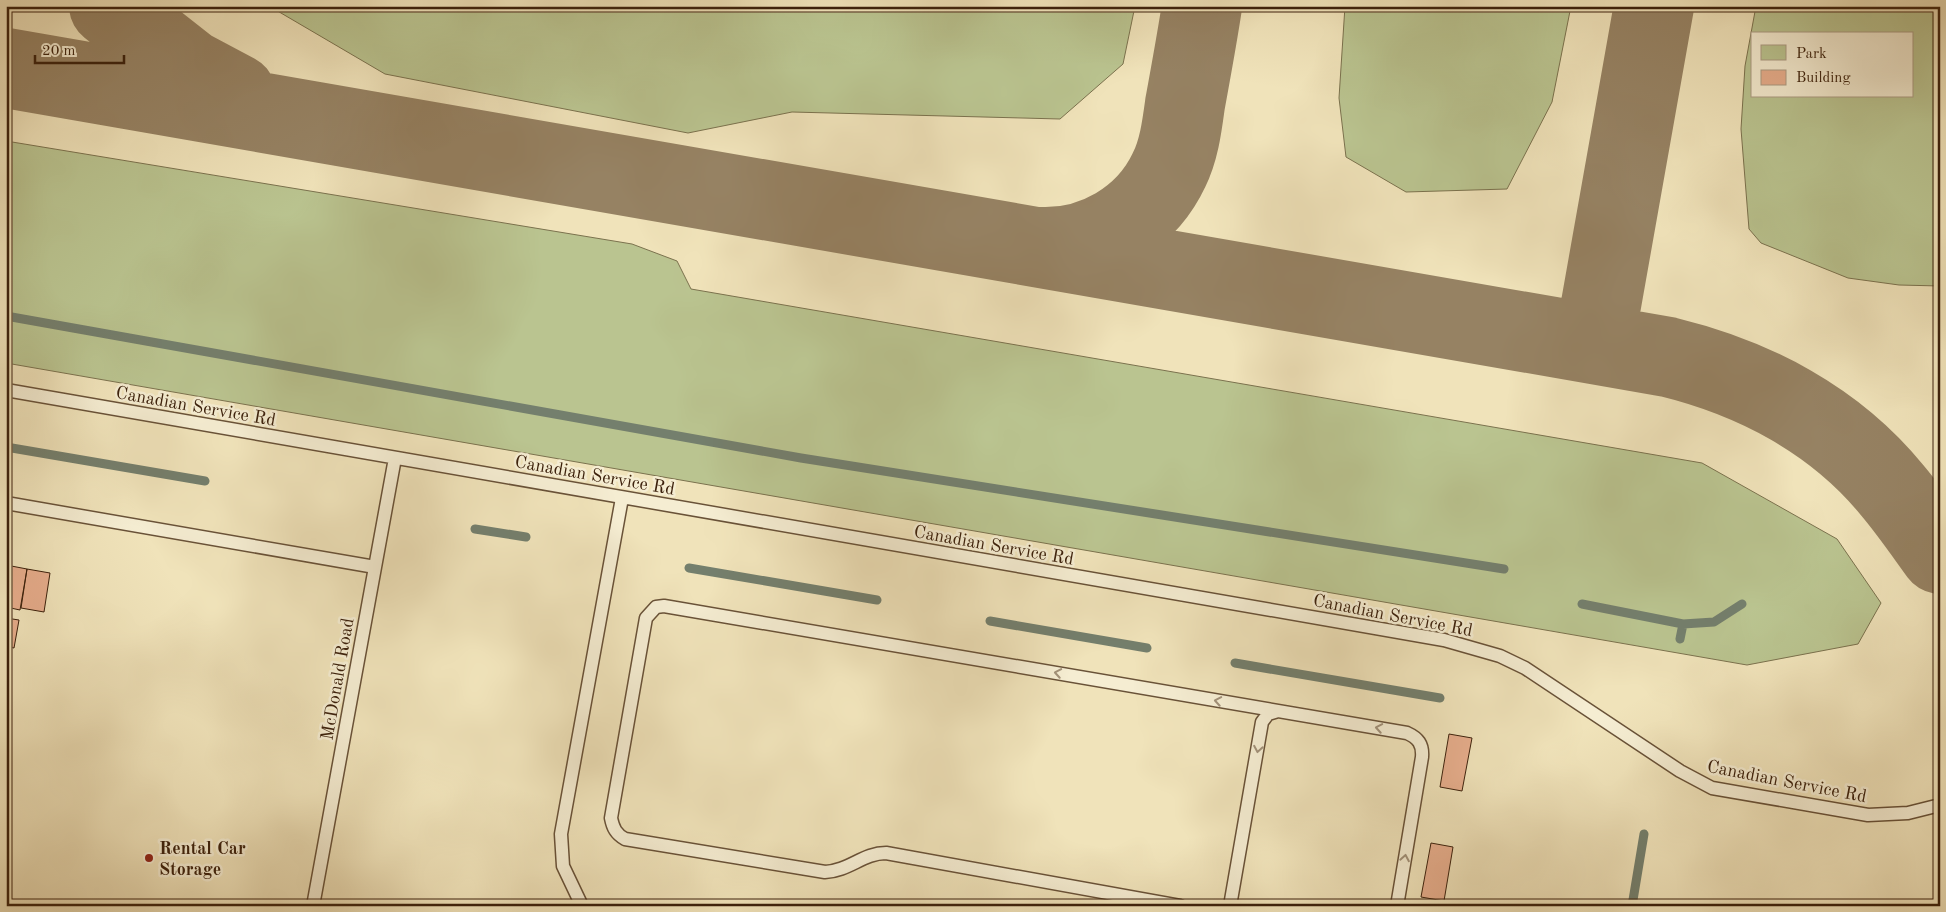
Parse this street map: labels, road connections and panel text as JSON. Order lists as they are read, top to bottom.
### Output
{
  "streets": {
    "lane": ["Canadian Service Rd", "McDonald Road"]
  },
  "crossings": [
    ["Canadian Service Rd", "McDonald Road"]
  ],
  "places": ["Rental Car Storage"],
  "legend": ["Park", "Building"],
  "scale_bar": "20 m"
}
